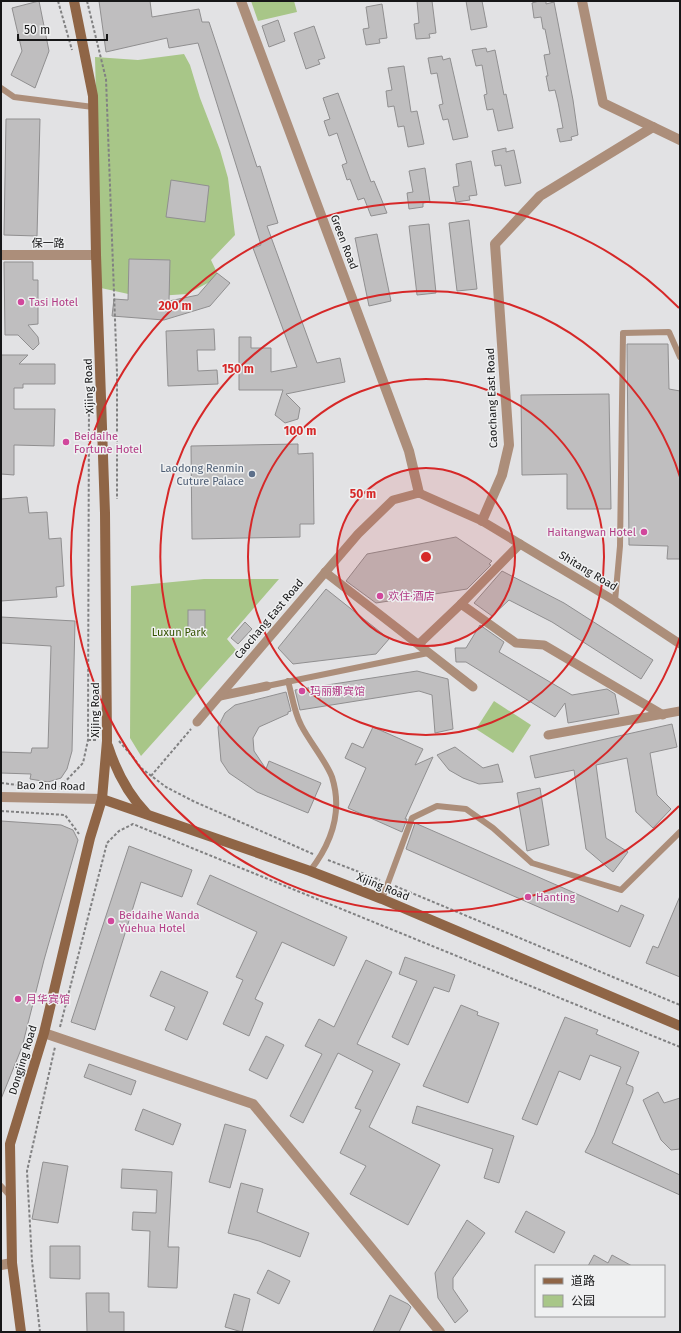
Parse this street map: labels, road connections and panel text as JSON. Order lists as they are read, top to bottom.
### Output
{
  "streets": {
    "main road": ["Xijing Road", "Dongjing Road"],
    "street": [
      "Green Road",
      "保一路",
      "Caochang East Road",
      "Shitang Road",
      "Bao 2nd Road"
    ]
  },
  "crossings": [
    ["Green Road", "Caochang East Road"],
    ["保一路", "Xijing Road"],
    ["Xijing Road", "Bao 2nd Road"],
    ["Xijing Road", "Dongjing Road"],
    ["Caochang East Road", "Shitang Road"],
    ["Bao 2nd Road", "Dongjing Road"]
  ],
  "parks": ["Luxun Park"],
  "places": [
    "Tasi Hotel",
    "Beidaihe Fortune Hotel",
    "Laodong Renmin Cuture Palace",
    "Haitangwan Hotel",
    "欢住·酒店",
    "玛丽娜宾馆",
    "Hanting",
    "Beidaihe Wanda Yuehua Hotel",
    "月华宾馆"
  ],
  "legend": ["道路", "公园"],
  "scale_bar": "50 m",
  "rings": [
    "200 m",
    "150 m",
    "100 m",
    "50 m"
  ]
}
